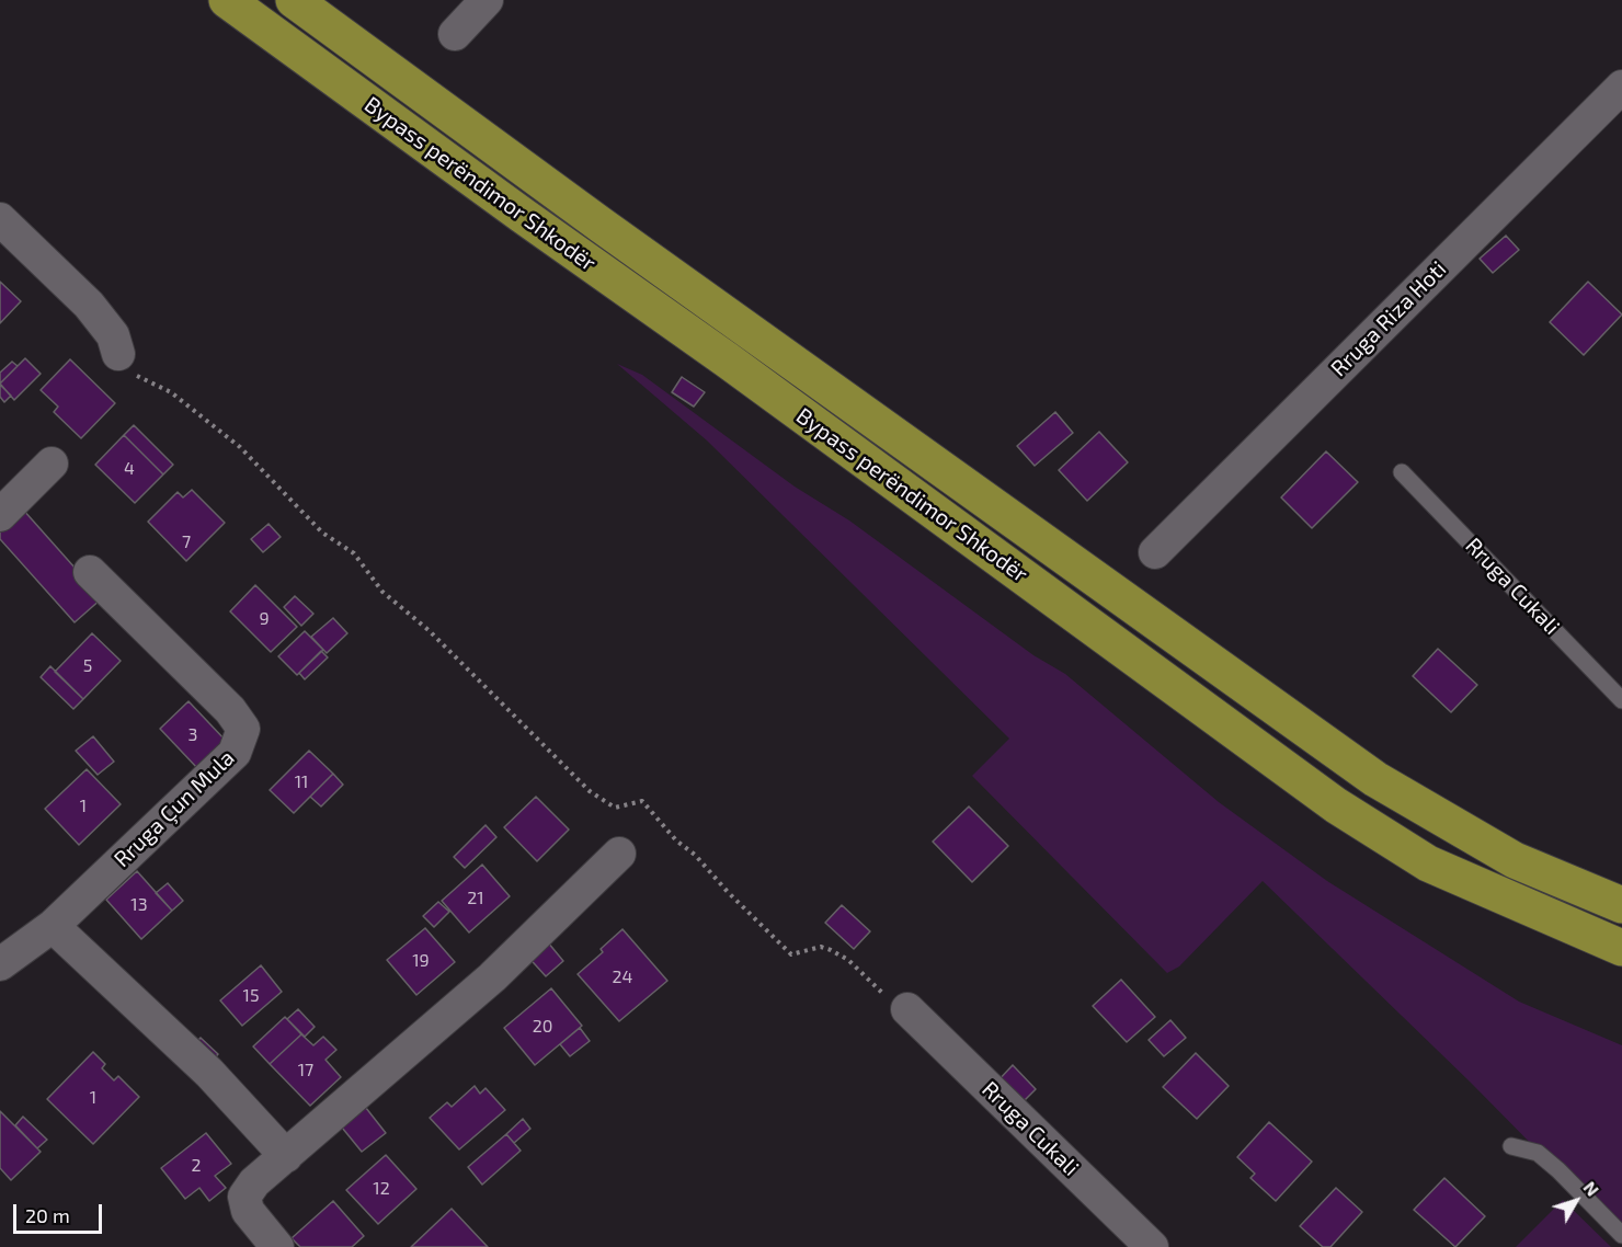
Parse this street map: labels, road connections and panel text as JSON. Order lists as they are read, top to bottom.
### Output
{
  "streets": {
    "highway": ["Bypass perëndimor Shkodër"],
    "street": ["Rruga Riza Hoti", "Rruga Cukali", "Rruga Çun Mula"]
  },
  "house_numbers": [
    "4",
    "7",
    "9",
    "5",
    "3",
    "11",
    "1",
    "21",
    "13",
    "19",
    "24",
    "15",
    "20",
    "17",
    "1",
    "2",
    "12"
  ],
  "scale_bar": "20 m",
  "north": "top right"
}
